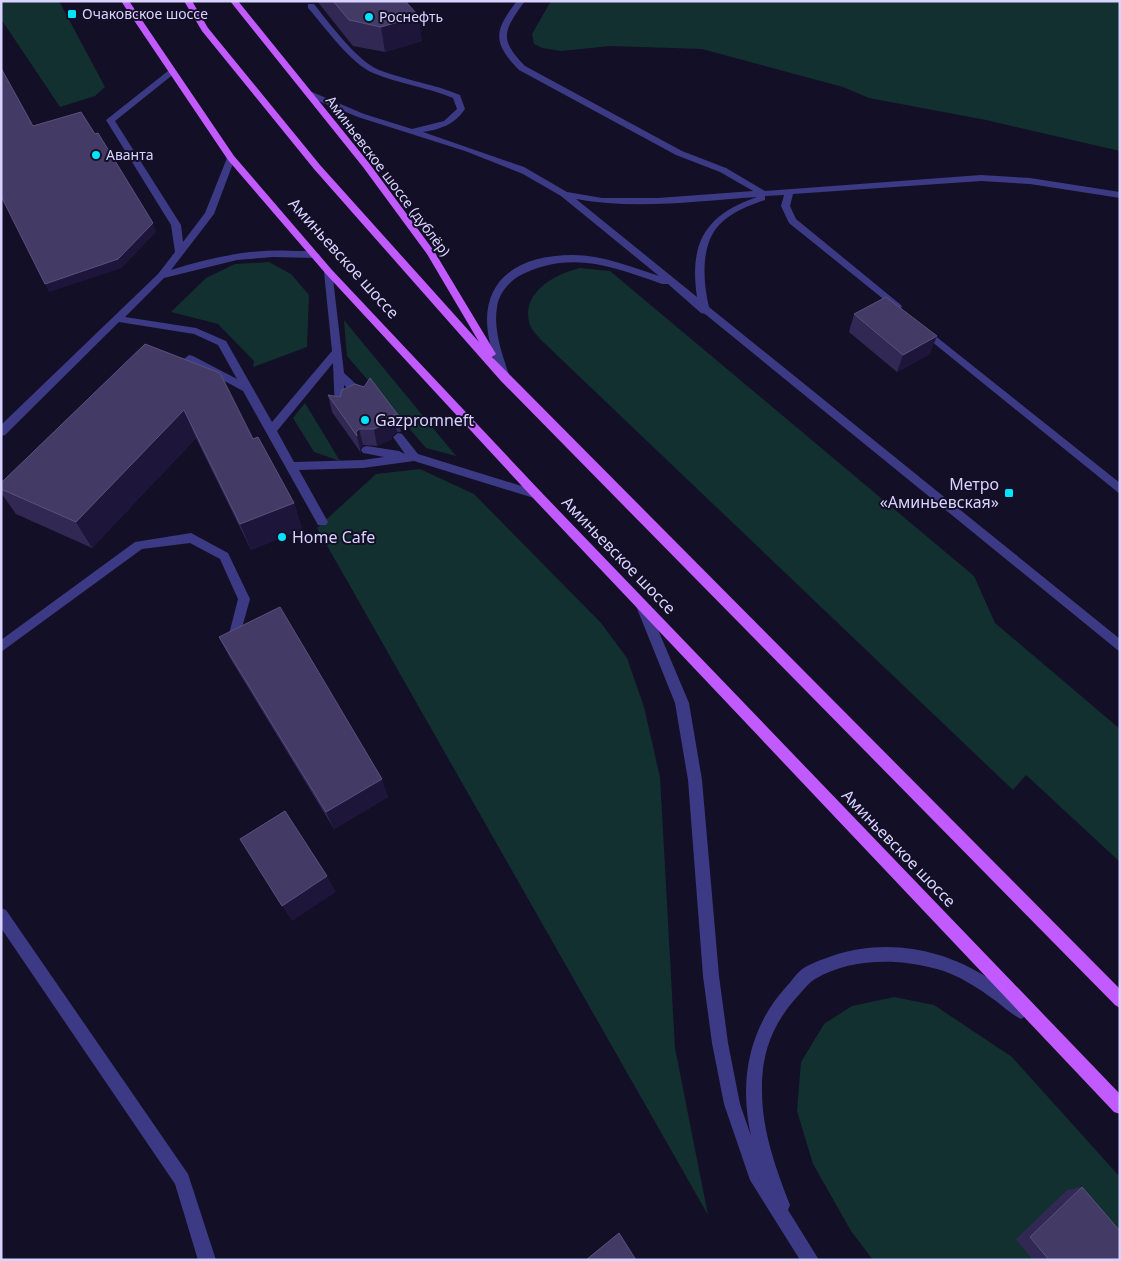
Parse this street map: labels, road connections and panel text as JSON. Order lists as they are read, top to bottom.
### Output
{
  "streets": {
    "main road": ["Аминьевское шоссе (дублёр)", "Аминьевское шоссе"]
  },
  "places": {
    "transit": ["Очаковское шоссе", "Метро «Аминьевская»"],
    "other": [
      "Роснефть",
      "Аванта",
      "Gazpromneft",
      "Home Cafe"
    ]
  }
}
